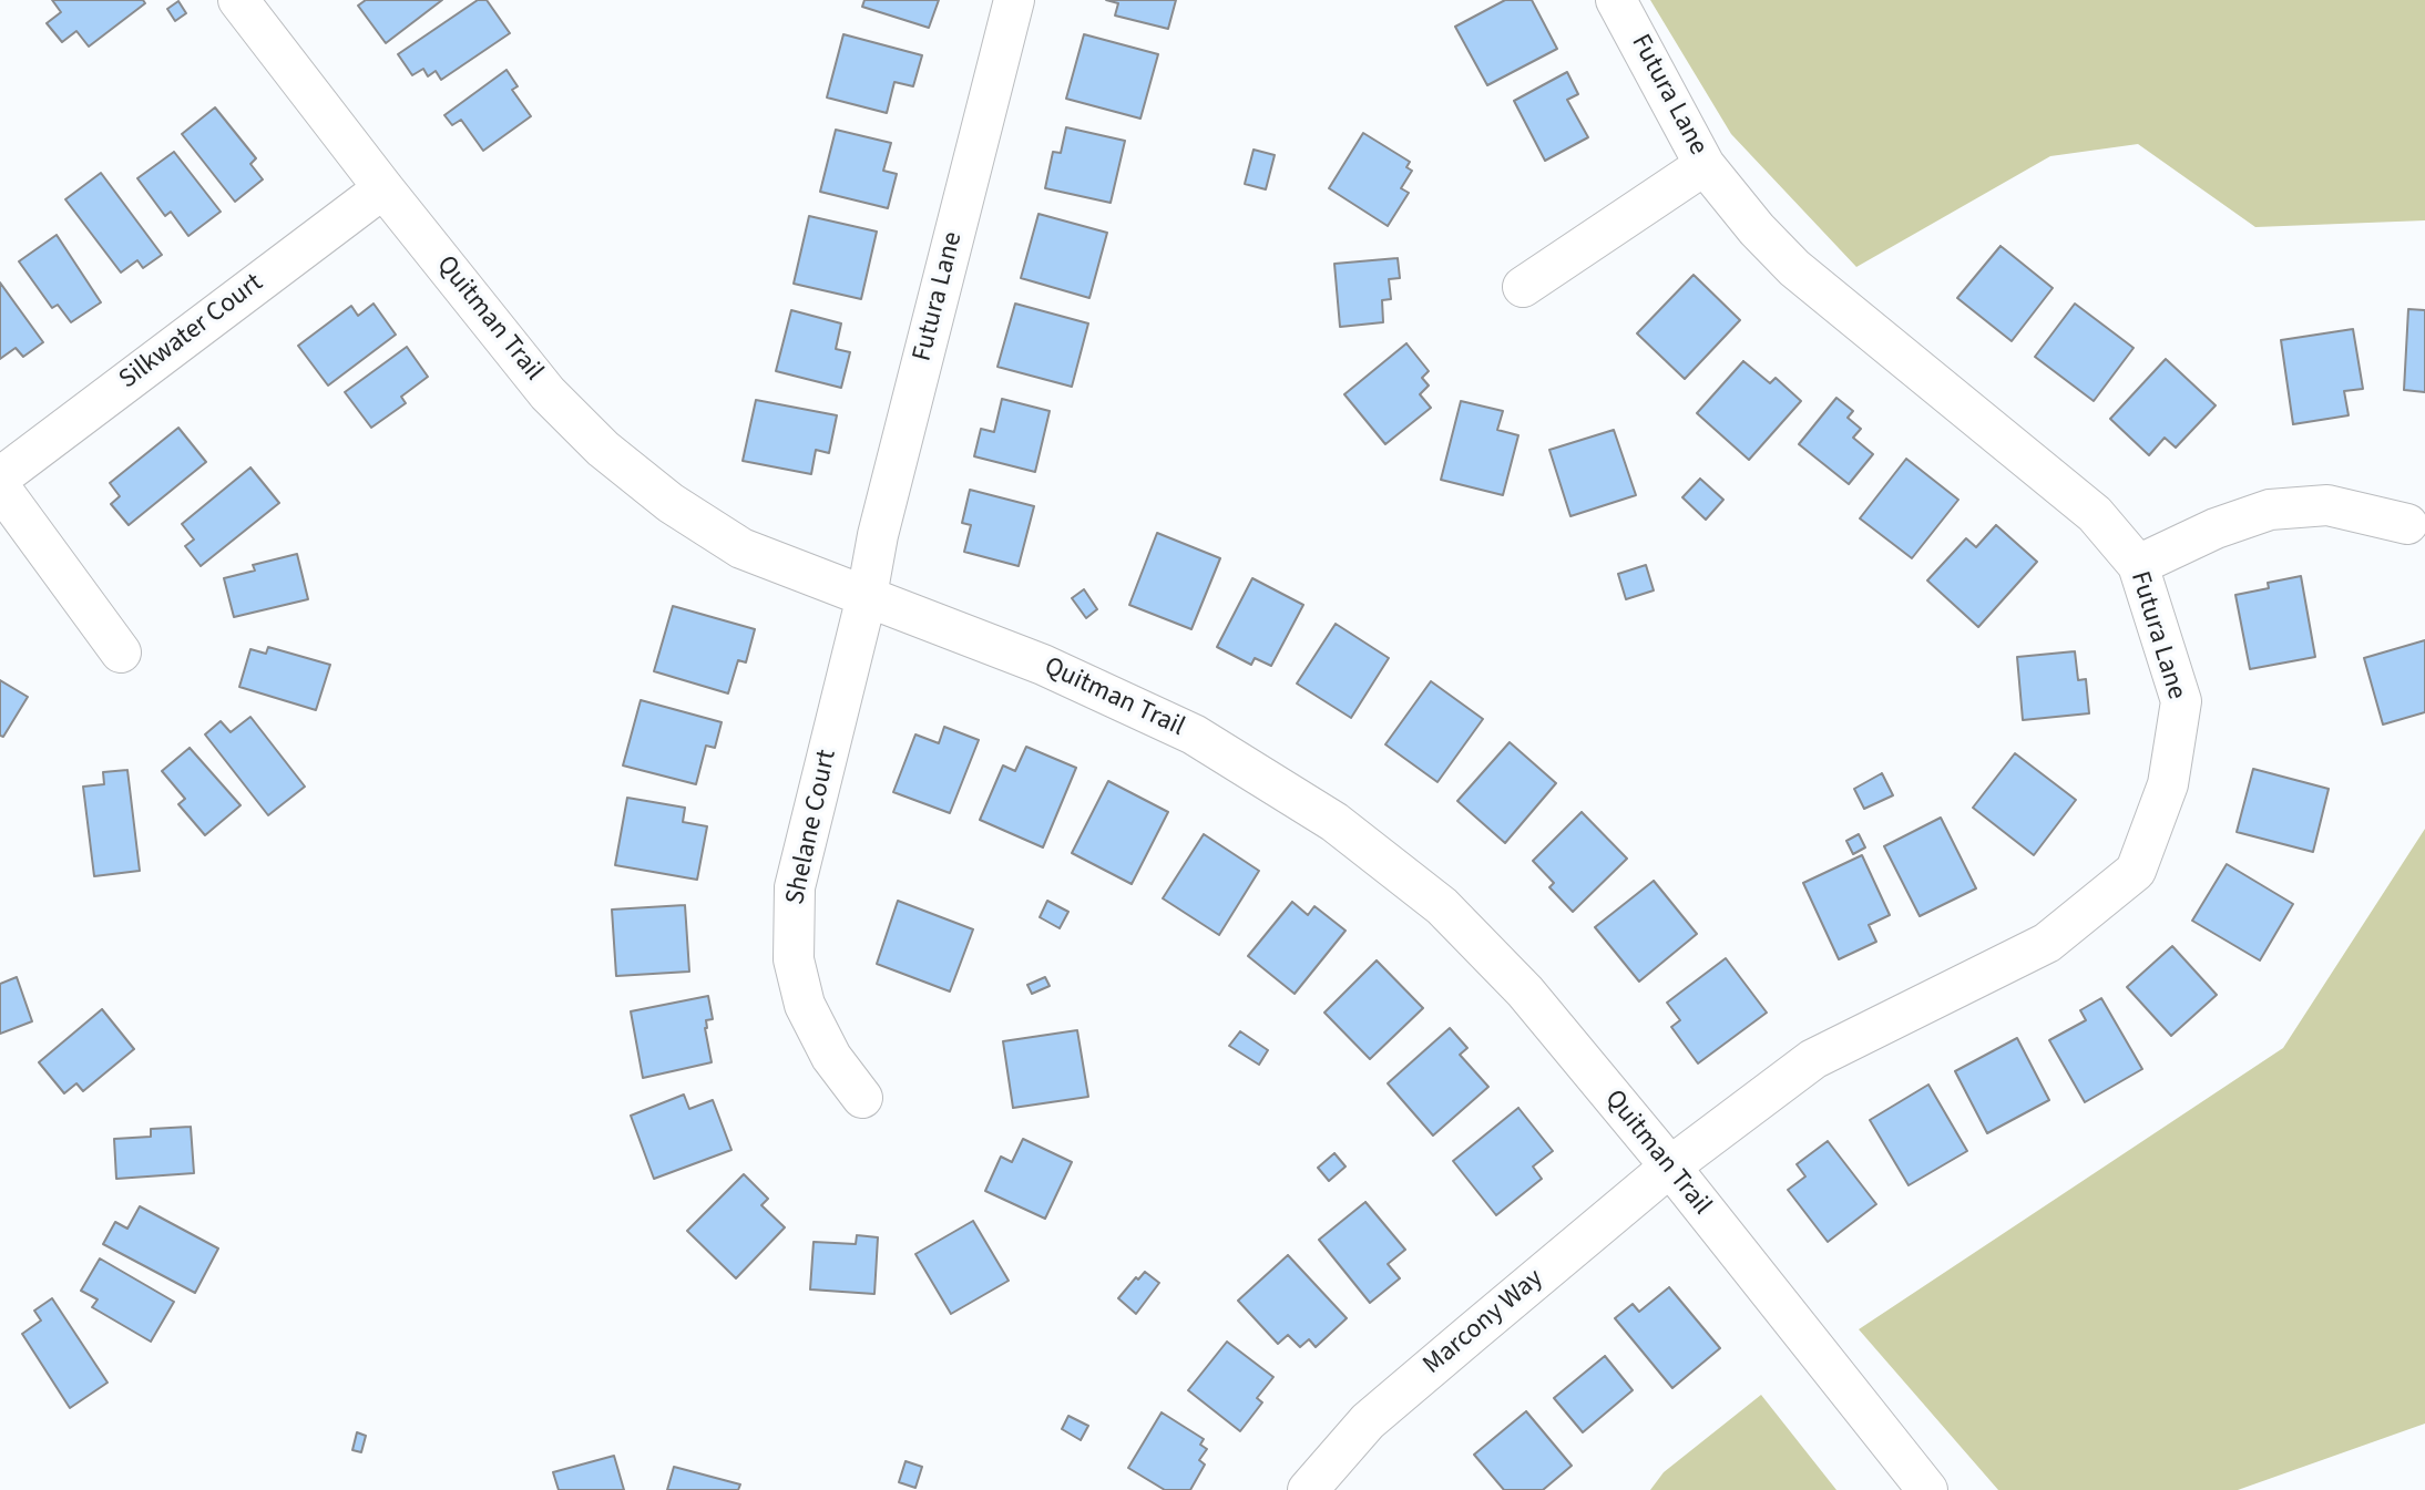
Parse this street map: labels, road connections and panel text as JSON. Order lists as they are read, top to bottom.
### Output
{
  "streets": {
    "street": [
      "Futura Lane",
      "Quitman Trail",
      "Silkwater Court",
      "Shelane Court",
      "Marcony Way"
    ]
  },
  "crossings": [
    ["Futura Lane", "Quitman Trail"],
    ["Futura Lane", "Shelane Court"],
    ["Futura Lane", "Marcony Way"],
    ["Quitman Trail", "Silkwater Court"],
    ["Quitman Trail", "Shelane Court"],
    ["Quitman Trail", "Marcony Way"]
  ]
}
